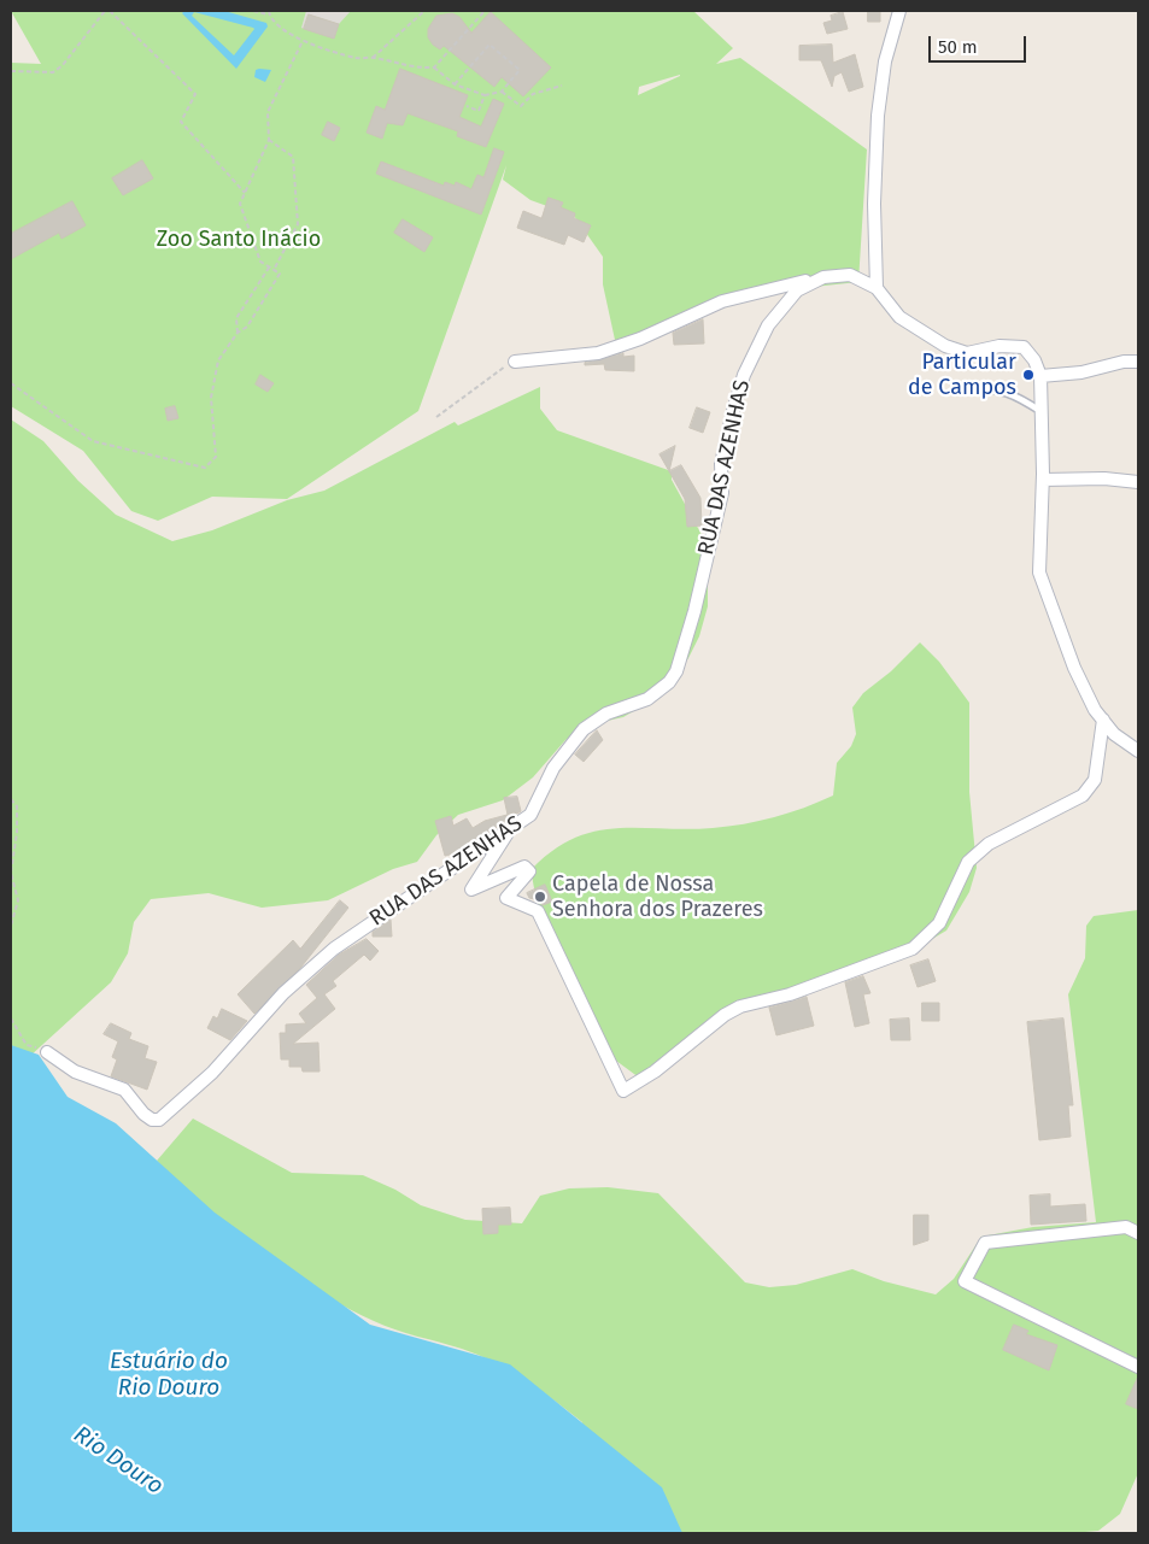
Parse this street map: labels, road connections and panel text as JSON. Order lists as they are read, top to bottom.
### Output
{
  "streets": {
    "street": ["RUA DAS AZENHAS"]
  },
  "water": ["Estuário do Rio Douro", "Rio Douro"],
  "parks": ["Zoo Santo Inácio"],
  "places": ["Particular de Campos", "Capela de Nossa Senhora dos Prazeres"],
  "scale_bar": "50 m"
}
